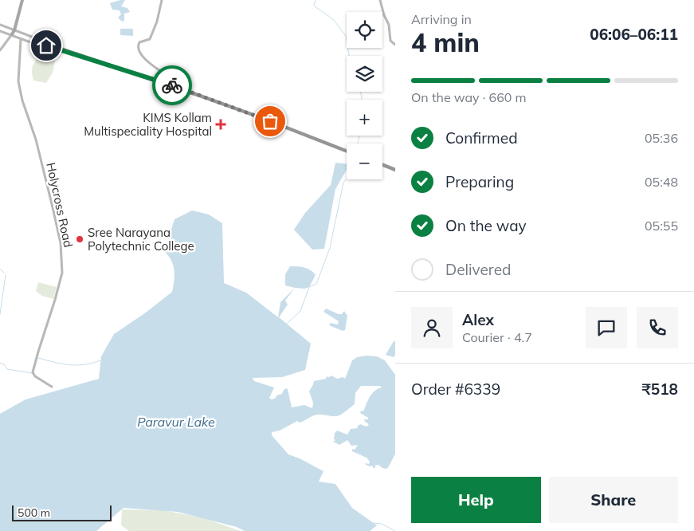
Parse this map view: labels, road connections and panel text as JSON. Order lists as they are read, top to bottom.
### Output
{
  "streets": {
    "main road": ["Holycross Road"]
  },
  "water": ["Paravur Lake"],
  "places": {
    "health": ["KIMS Kollam Multispeciality Hospital"],
    "other": ["Sree Narayana Polytechnic College"]
  },
  "scale_bar": "500 m",
  "page": {
    "heading": ["4 min", "Arriving in", "06:06–06:11"],
    "panel": [
      "Alex",
      "Courier · 4.7",
      "Order #6339",
      "₹518"
    ],
    "map_buttons": ["+", "−"],
    "bar": "On the way · 660 m",
    "list": [
      ["Confirmed", "05:36"],
      ["Preparing", "05:48"],
      ["On the way", "05:55"],
      "Delivered"
    ],
    "buttons": ["Help", "Share"],
    "scale": "500 m"
  }
}
